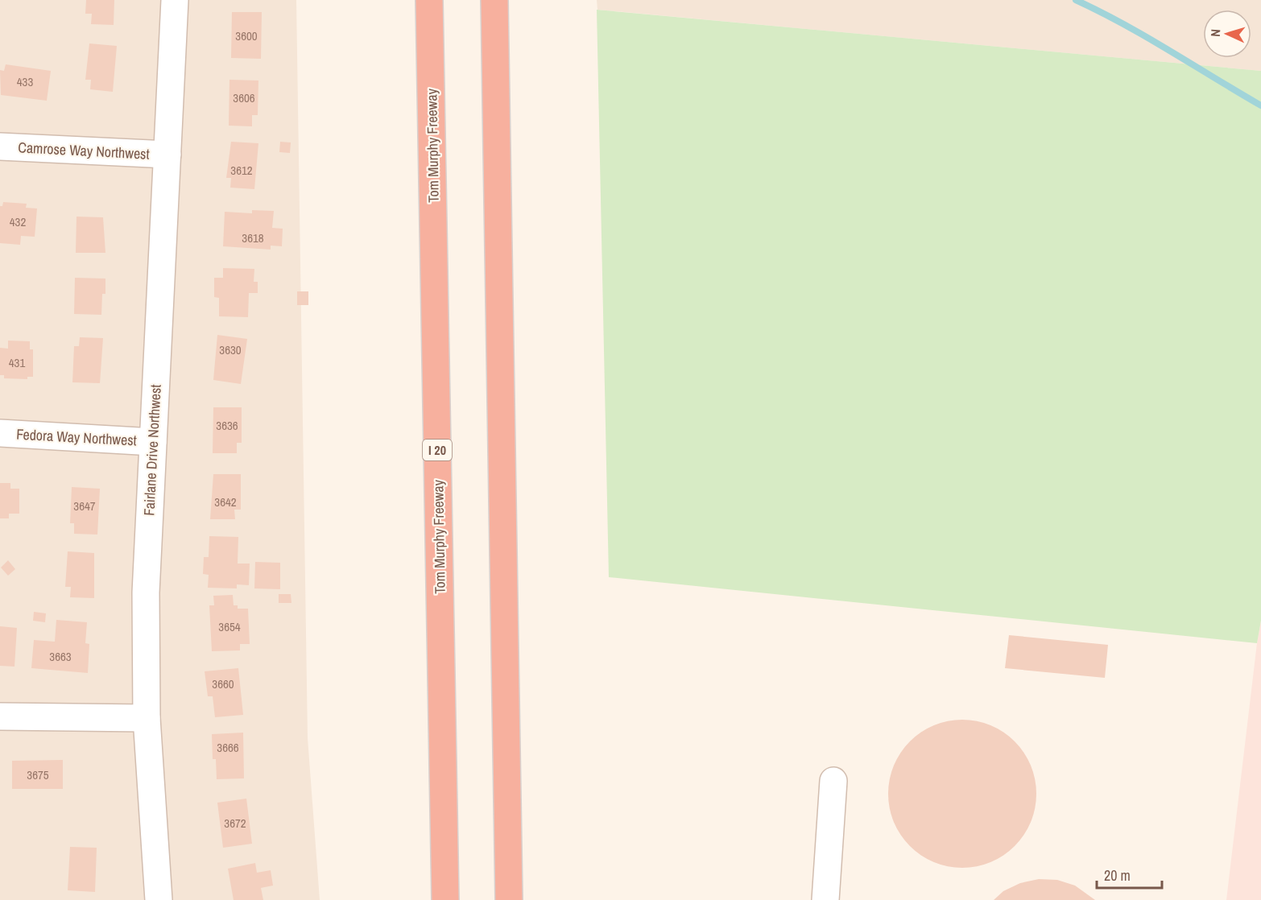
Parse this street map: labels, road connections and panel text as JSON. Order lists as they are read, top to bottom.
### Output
{
  "streets": {
    "highway": ["Tom Murphy Freeway", "I 20"],
    "street": ["Camrose Way Northwest", "Fedora Way Northwest", "Fairlane Drive Northwest"]
  },
  "crossings": [
    ["Camrose Way Northwest", "Fairlane Drive Northwest"],
    ["Fedora Way Northwest", "Fairlane Drive Northwest"]
  ],
  "house_numbers": [
    "3600",
    "433",
    "3606",
    "3612",
    "432",
    "3618",
    "3630",
    "431",
    "3636",
    "3642",
    "3647",
    "3654",
    "3663",
    "3660",
    "3666",
    "3675",
    "3672"
  ],
  "scale_bar": "20 m",
  "north": "left"
}
